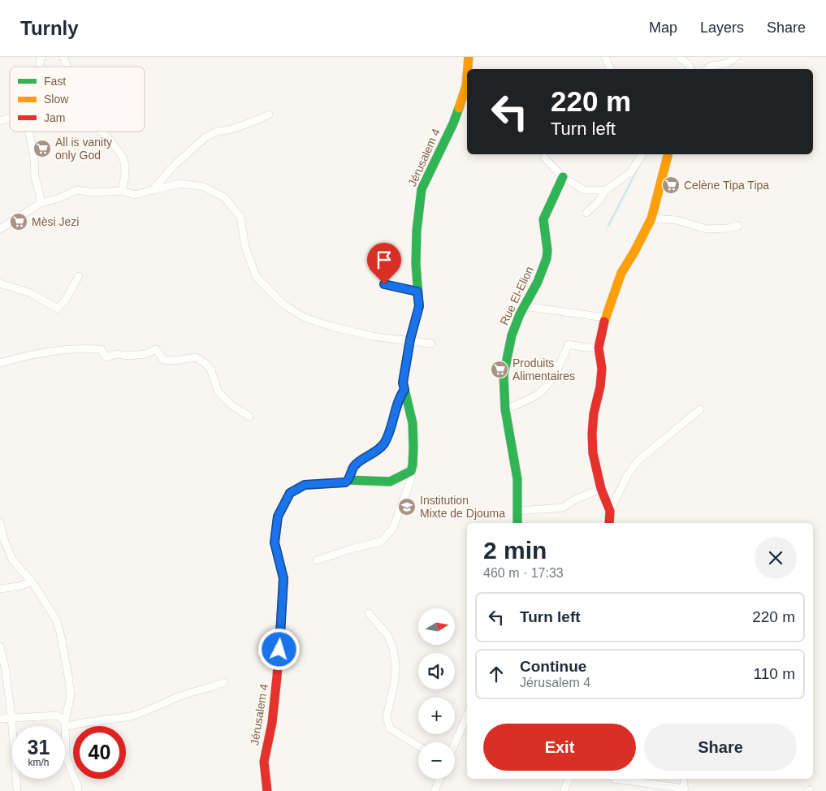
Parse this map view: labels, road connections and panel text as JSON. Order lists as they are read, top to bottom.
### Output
{
  "streets": {
    "street": ["Jérusalem 4", "Rue El-Elion"]
  },
  "places": {
    "supermarket": [
      "All is vanity only God",
      "Celène Tipa Tipa",
      "Mèsi Jezi",
      "Produits Alimentaires"
    ],
    "school or university": ["Institution Mixte de Djouma"]
  },
  "legend": ["Fast", "Slow", "Jam"],
  "north": "right",
  "page": {
    "header": "Turnly",
    "nav": ["Map", "Layers", "Share"],
    "turn": ["220 m", "Turn left"],
    "heading": ["2 min", "460 m · 17:33"],
    "list": [
      {
        "name": "Turn left",
        "value": "220 m"
      },
      {
        "name": "Continue",
        "note": "Jérusalem 4",
        "value": "110 m"
      }
    ],
    "map_buttons": ["+", "−"],
    "buttons": ["Exit", "Share"],
    "speed": "31 km/h",
    "limit": "40"
  }
}
